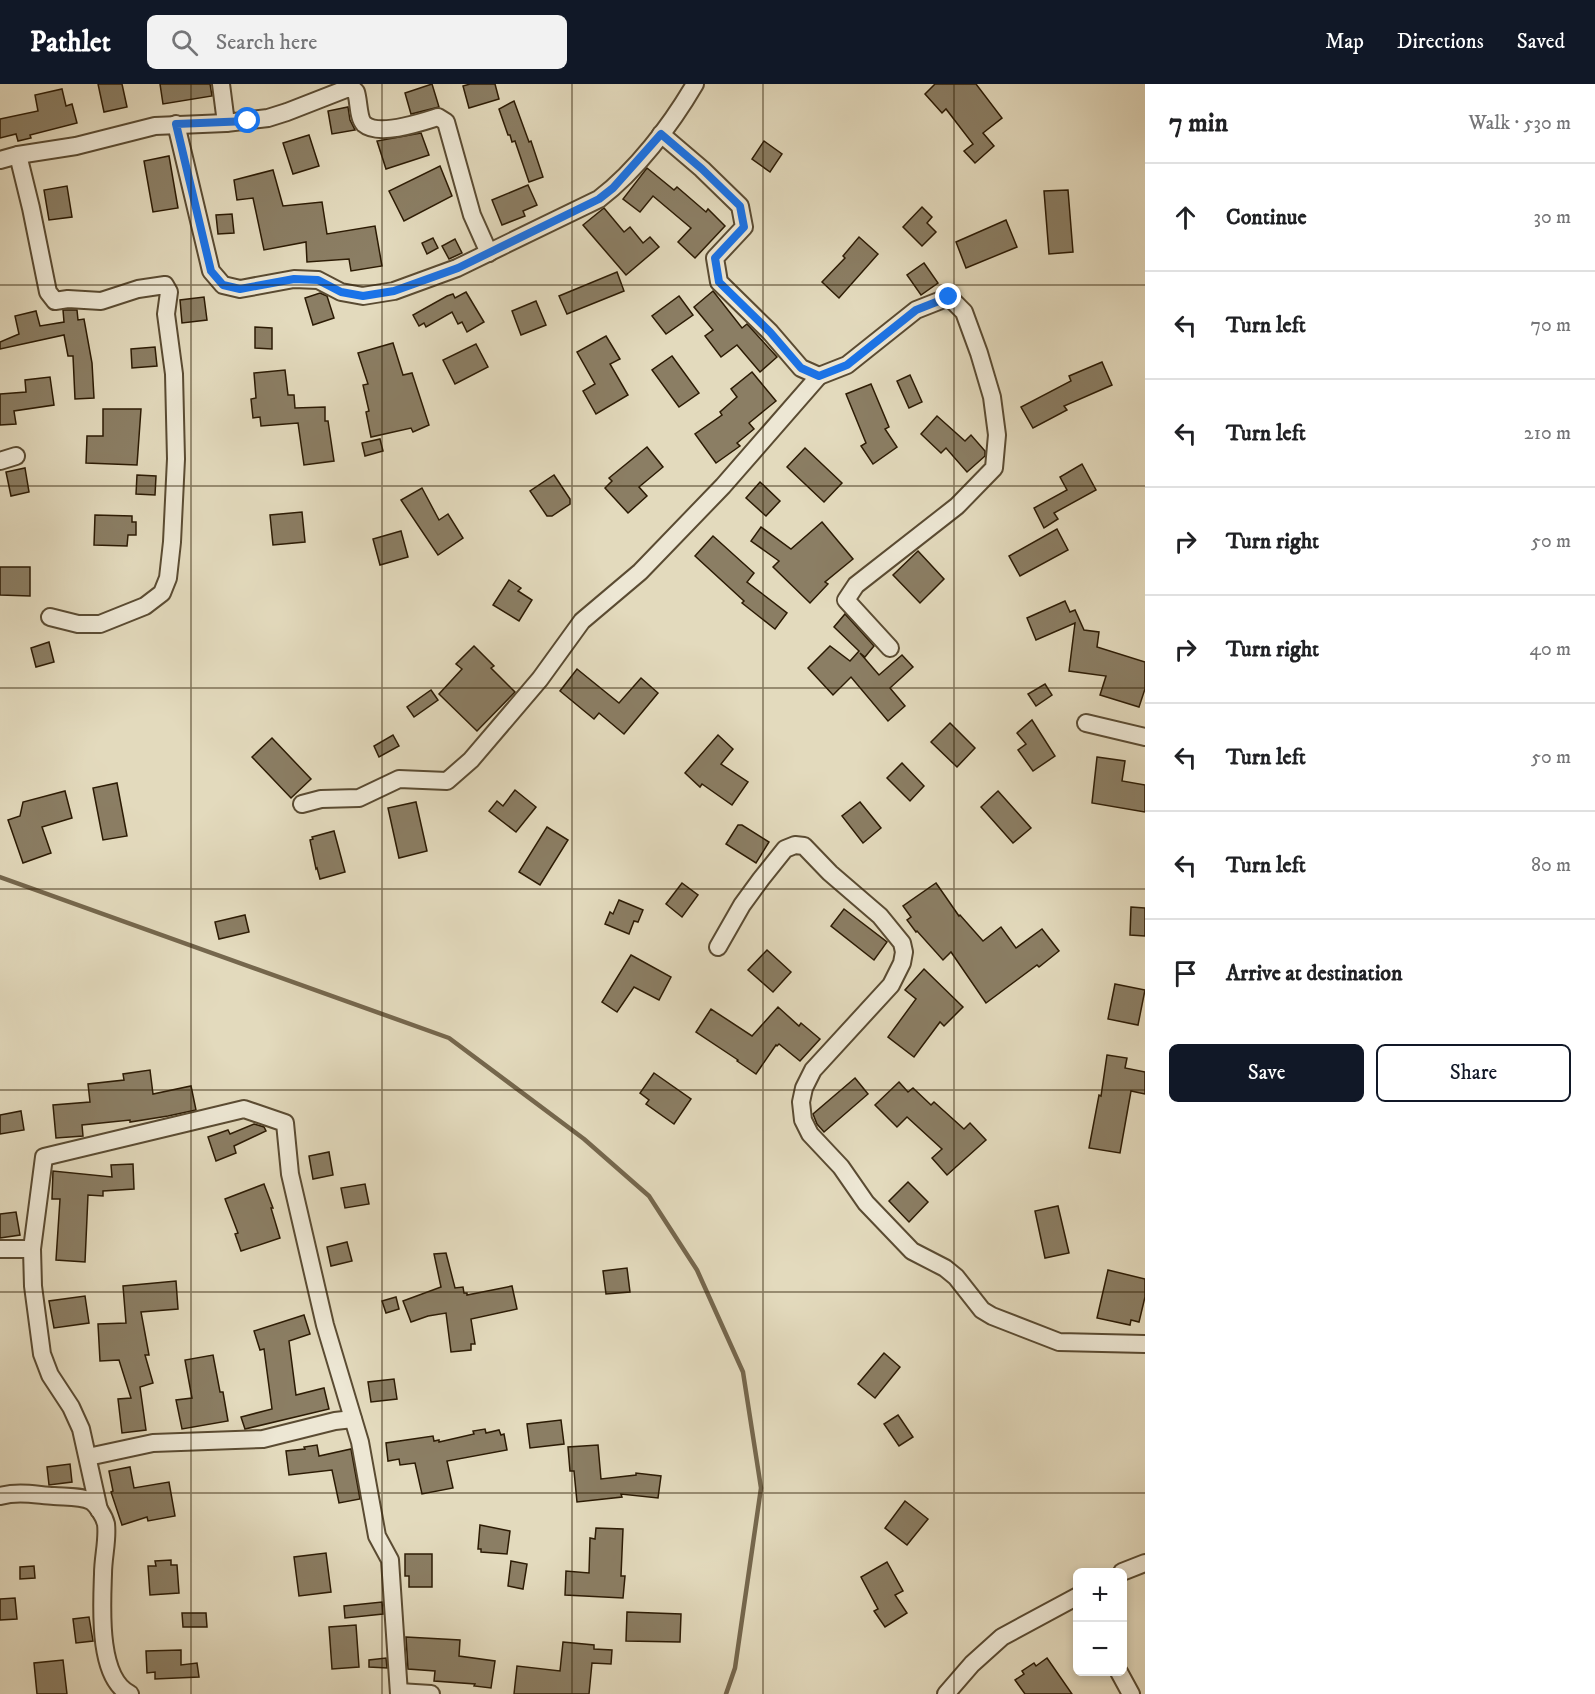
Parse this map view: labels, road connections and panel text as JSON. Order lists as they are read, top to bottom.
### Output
{
  "page": {
    "header": "Pathlet",
    "search": "Search here",
    "nav": ["Map", "Directions", "Saved"],
    "heading": ["7 min", "Walk · 530 m"],
    "list": [
      ["Continue", "30 m"],
      ["Turn left", "70 m"],
      ["Turn left", "210 m"],
      ["Turn right", "50 m"],
      ["Turn right", "40 m"],
      ["Turn left", "50 m"],
      ["Turn left", "80 m"],
      "Arrive at destination"
    ],
    "buttons": ["Save", "Share"],
    "map_buttons": ["+", "−"]
  }
}
